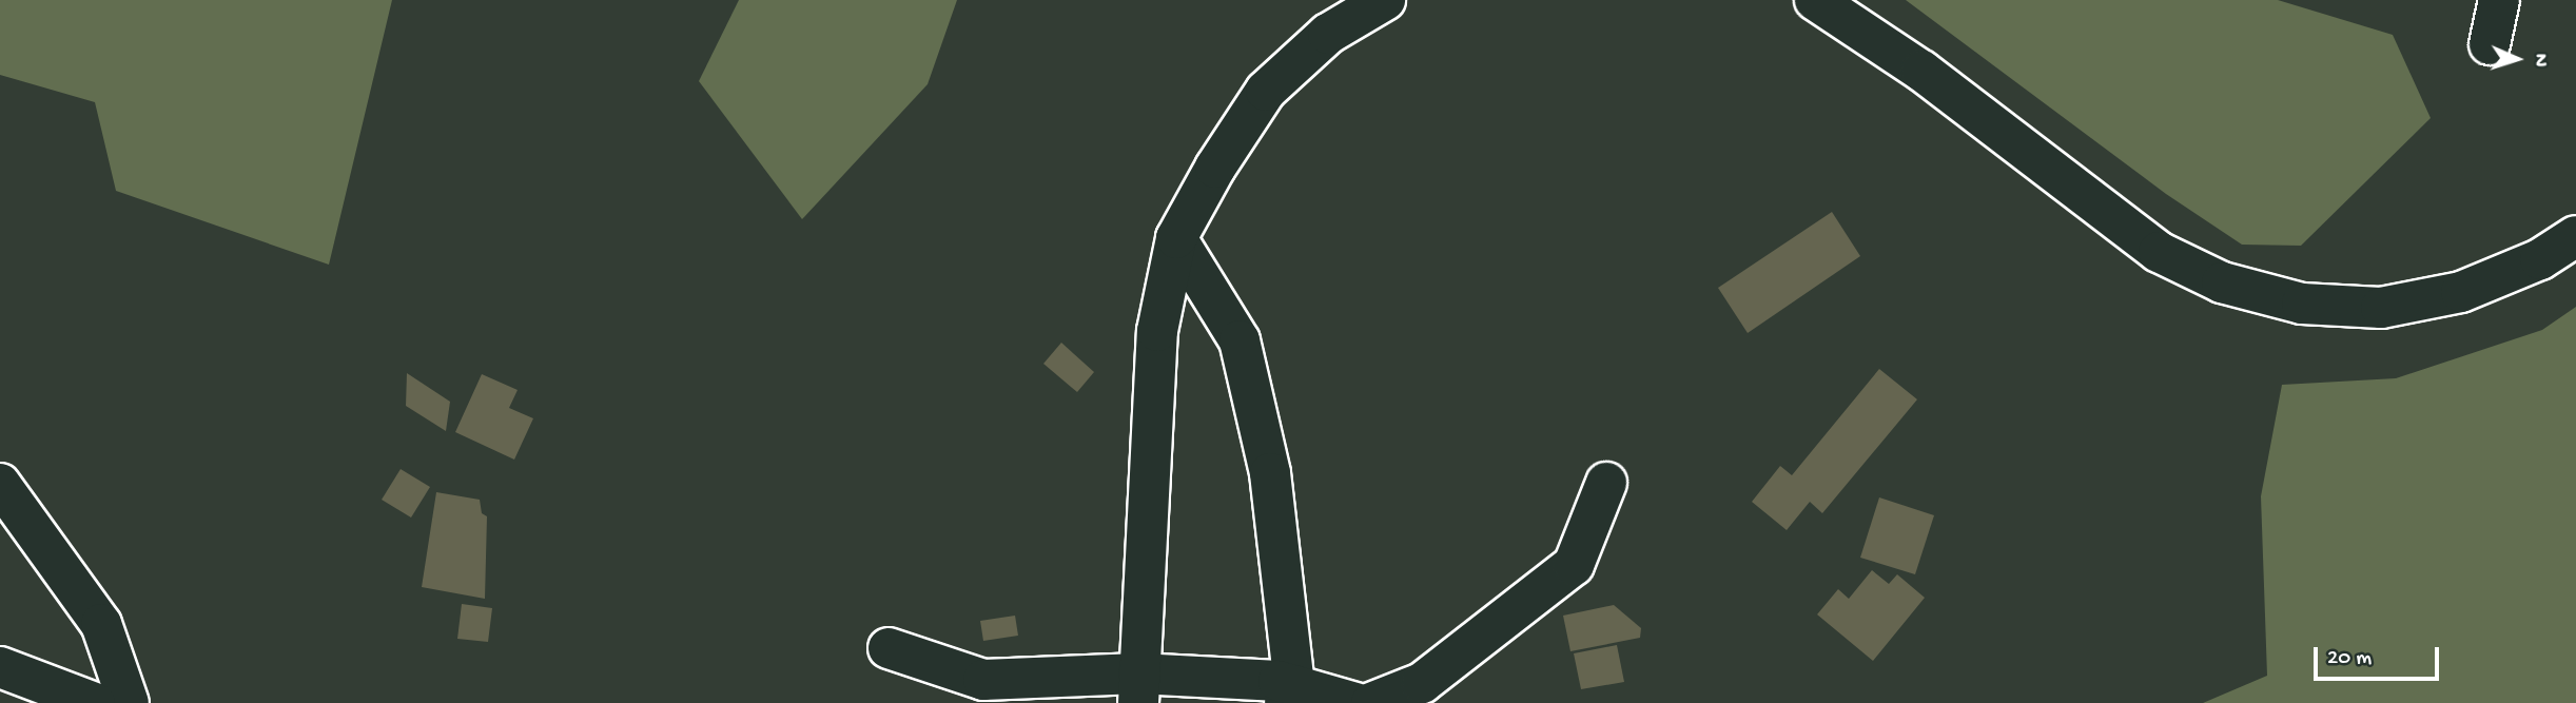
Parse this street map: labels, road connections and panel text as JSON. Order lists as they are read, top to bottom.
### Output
{
  "scale_bar": "20 m",
  "north": "right"
}
